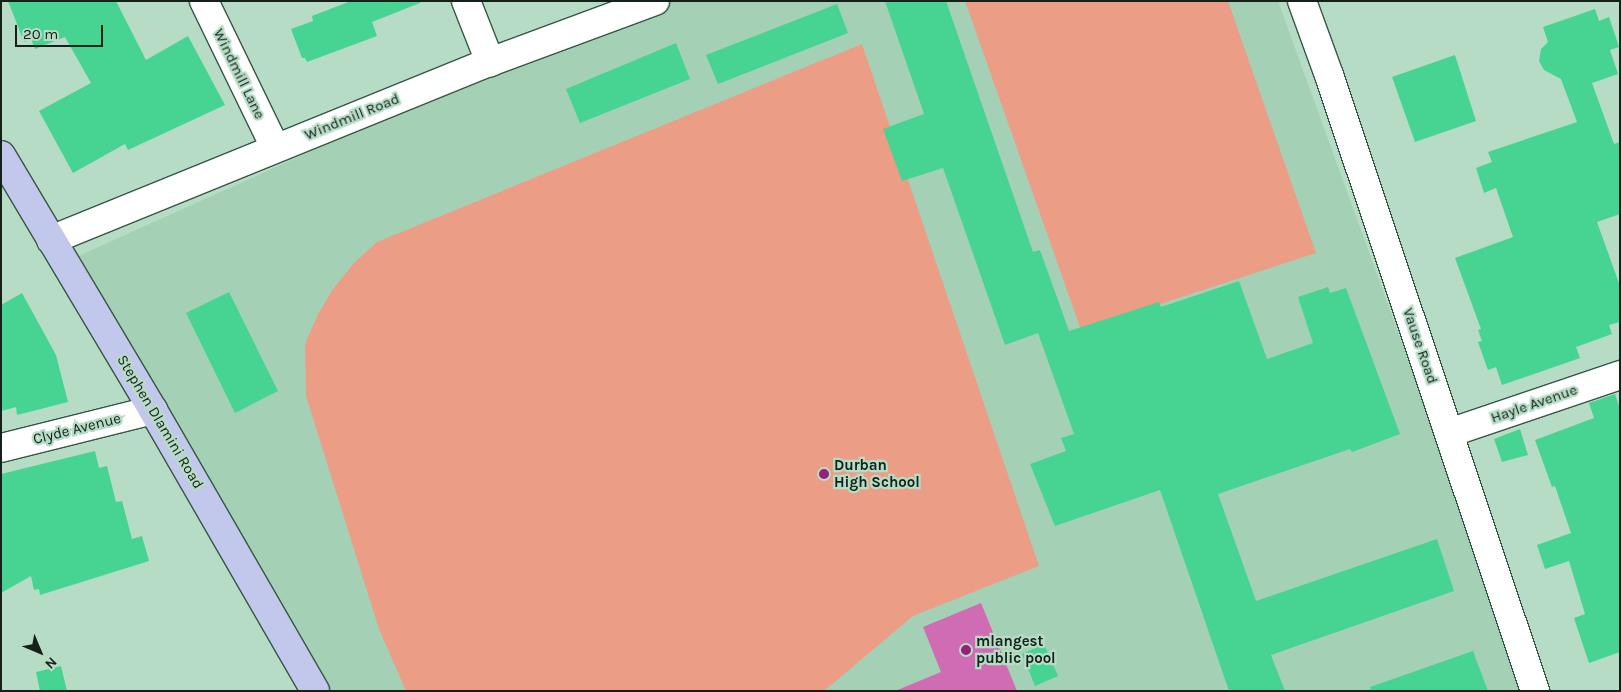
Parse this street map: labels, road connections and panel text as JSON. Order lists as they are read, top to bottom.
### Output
{
  "streets": {
    "main road": ["Stephen Dlamini Road"],
    "street": [
      "Windmill Lane",
      "Windmill Road",
      "Vause Road",
      "Hayle Avenue",
      "Clyde Avenue"
    ]
  },
  "crossings": [
    ["Windmill Lane", "Windmill Road"],
    ["Windmill Road", "Stephen Dlamini Road"],
    ["Vause Road", "Hayle Avenue"],
    ["Stephen Dlamini Road", "Clyde Avenue"]
  ],
  "places": ["Durban High School", "mlangest public pool"],
  "scale_bar": "20 m",
  "north": "bottom right"
}
